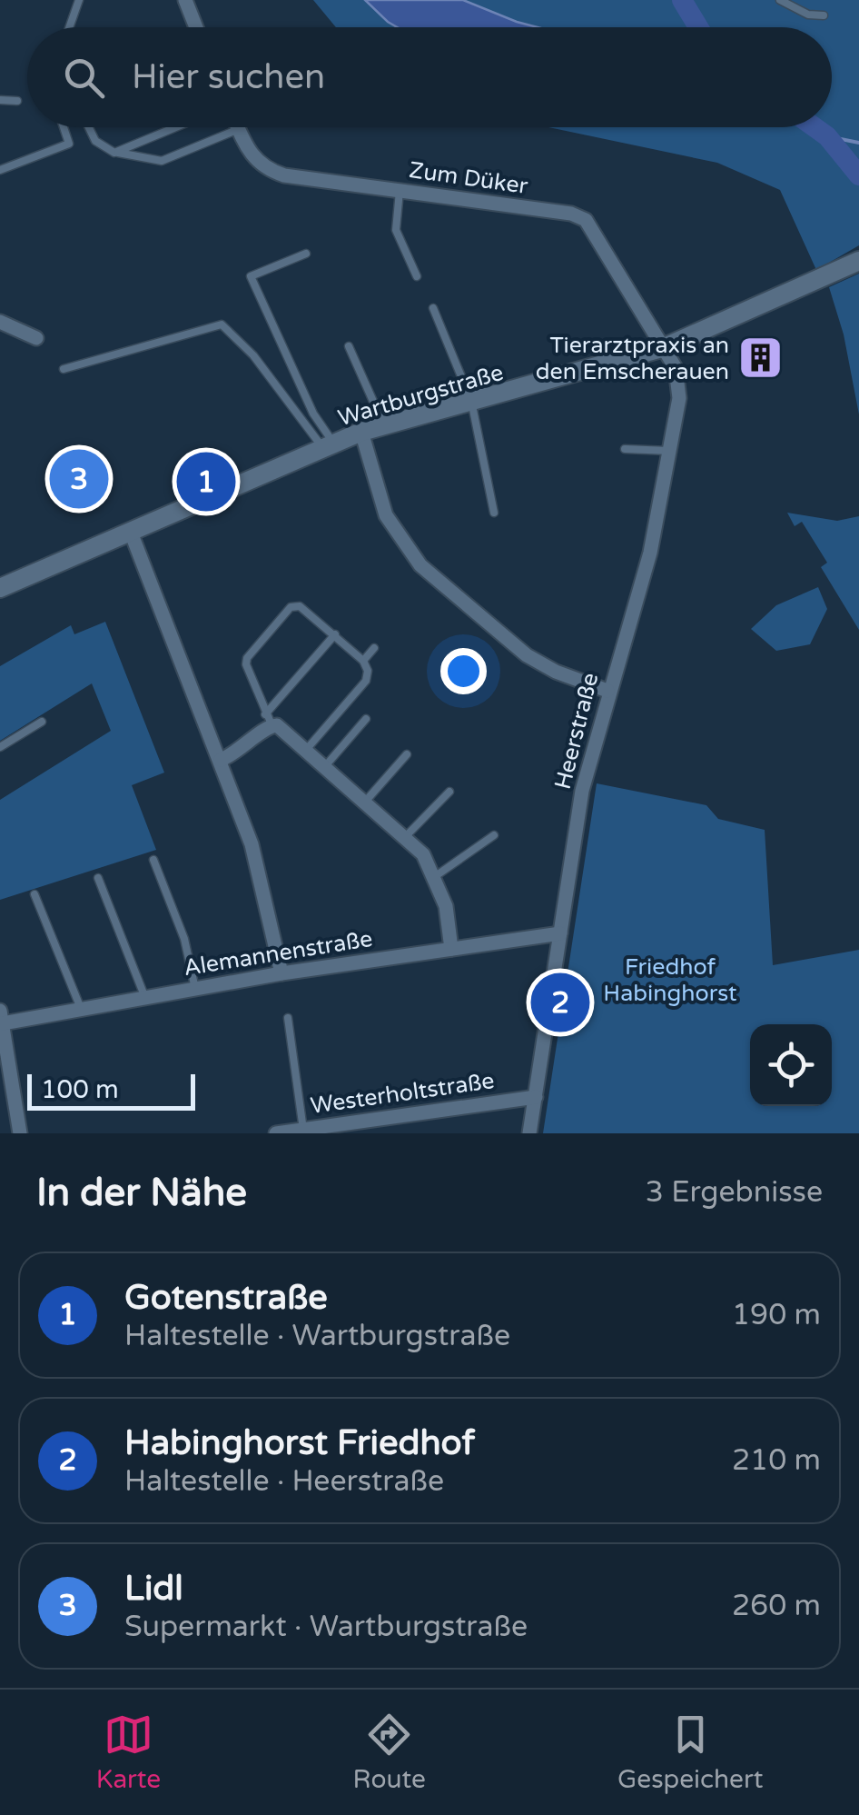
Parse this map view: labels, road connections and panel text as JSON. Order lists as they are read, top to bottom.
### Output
{
  "streets": {
    "main road": ["Wartburgstraße"],
    "street": [
      "Zum Düker",
      "Heerstraße",
      "Alemannenstraße",
      "Westerholtstraße"
    ]
  },
  "crossings": [
    ["Zum Düker", "Wartburgstraße"],
    ["Zum Düker", "Heerstraße"],
    ["Wartburgstraße", "Heerstraße"],
    ["Heerstraße", "Alemannenstraße"],
    ["Heerstraße", "Westerholtstraße"]
  ],
  "parks": ["Friedhof Habinghorst"],
  "places": {
    "building": ["Tierarztpraxis an den Emscherauen"]
  },
  "scale_bar": "100 m",
  "page": {
    "search": "Hier suchen",
    "pins": ["3", "1", "2"],
    "scale": "100 m",
    "heading": ["In der Nähe", "3 Ergebnisse"],
    "list": [
      {
        "mark": "1",
        "name": "Gotenstraße",
        "note": "Haltestelle · Wartburgstraße",
        "value": "190 m"
      },
      {
        "mark": "2",
        "name": "Habinghorst Friedhof",
        "note": "Haltestelle · Heerstraße",
        "value": "210 m"
      },
      {
        "mark": "3",
        "name": "Lidl",
        "note": "Supermarkt · Wartburgstraße",
        "value": "260 m"
      }
    ],
    "nav": ["Karte", "Route", "Gespeichert"]
  }
}
